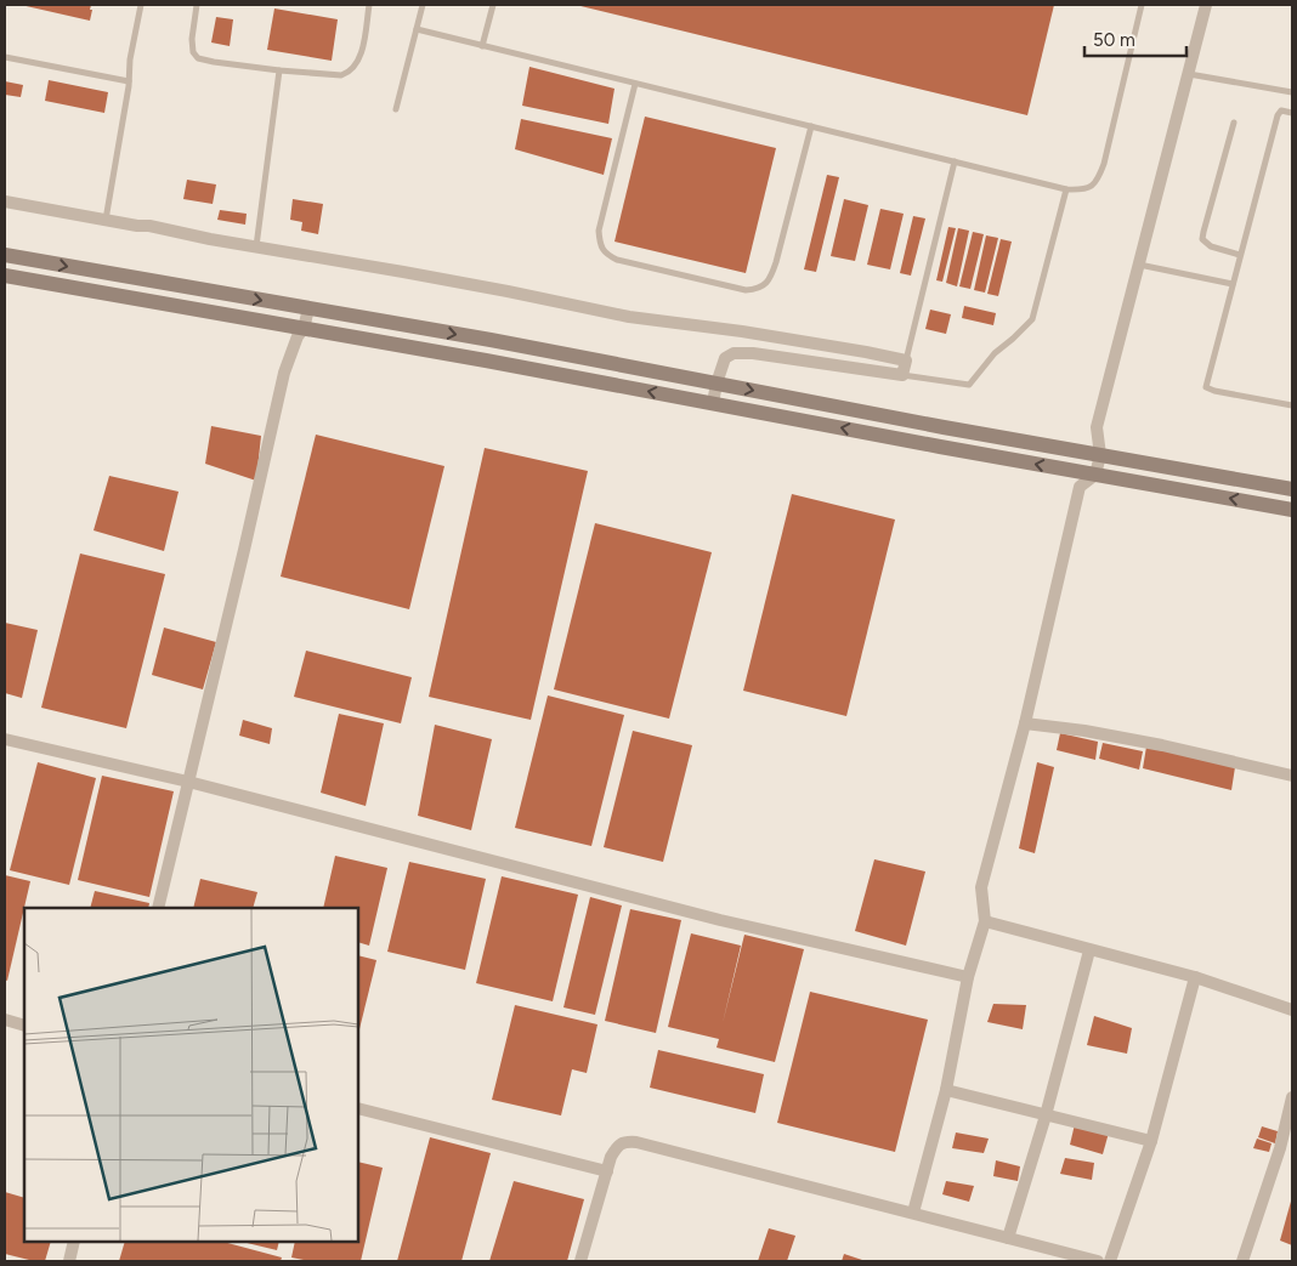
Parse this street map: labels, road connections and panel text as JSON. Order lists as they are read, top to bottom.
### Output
{
  "scale_bar": "50 m"
}
